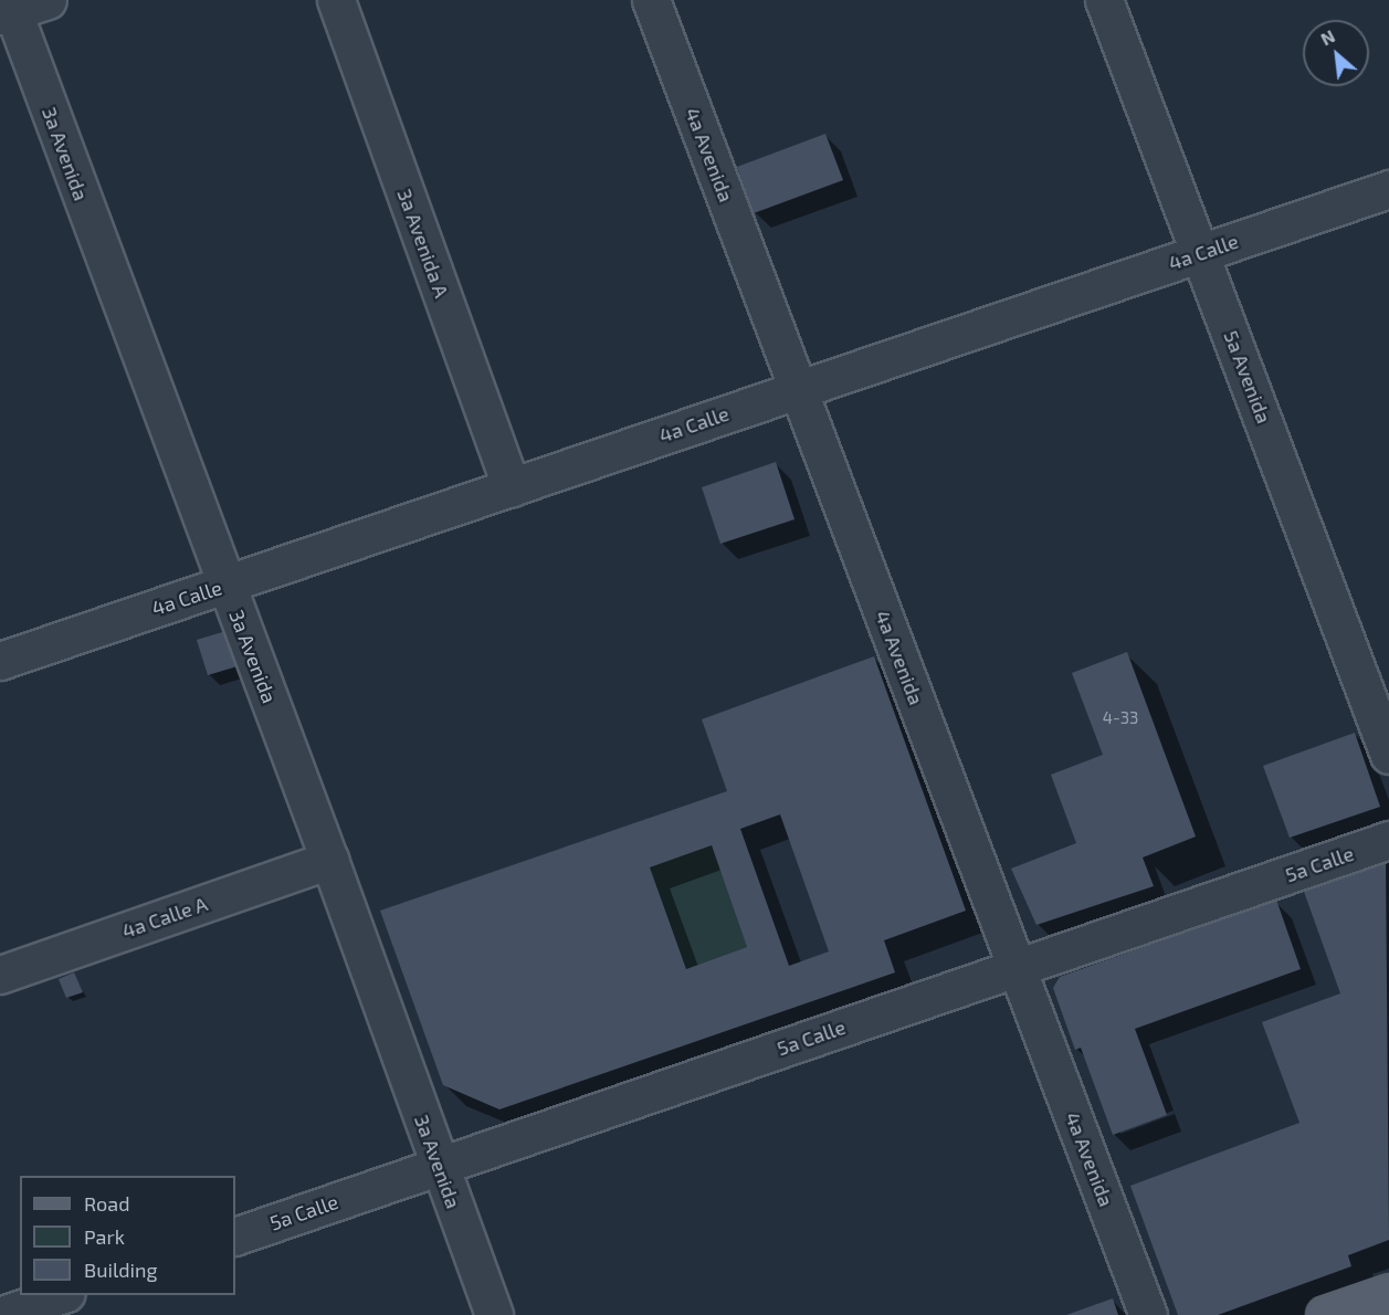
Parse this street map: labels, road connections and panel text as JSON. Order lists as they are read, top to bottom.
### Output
{
  "streets": {
    "street": [
      "3a Avenida",
      "4a Avenida",
      "3a Avenida A",
      "4a Calle",
      "5a Avenida",
      "5a Calle",
      "4a Calle A"
    ]
  },
  "crossings": [
    ["3a Avenida", "4a Calle"],
    ["3a Avenida", "5a Calle"],
    ["3a Avenida", "4a Calle A"],
    ["4a Avenida", "4a Calle"],
    ["4a Avenida", "5a Calle"],
    ["3a Avenida A", "4a Calle"],
    ["4a Calle", "5a Avenida"]
  ],
  "house_numbers": ["4-33"],
  "legend": ["Road", "Park", "Building"],
  "north": "top left"
}
